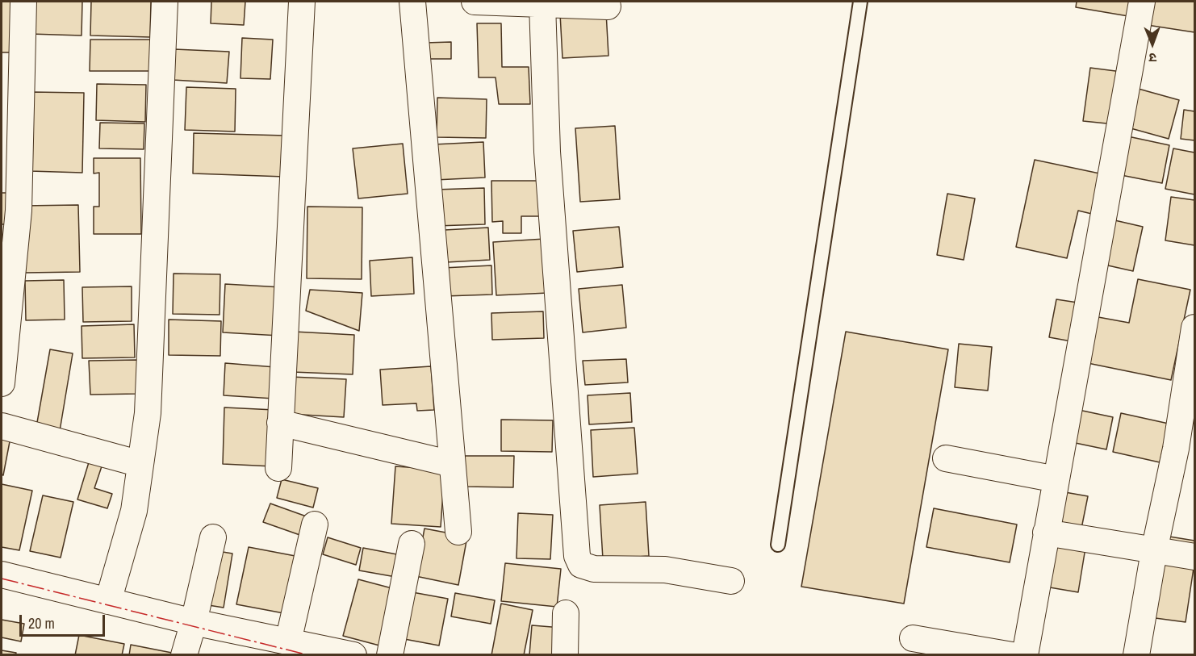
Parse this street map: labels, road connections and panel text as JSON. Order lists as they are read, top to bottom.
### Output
{
  "scale_bar": "20 m",
  "north": "bottom"
}
